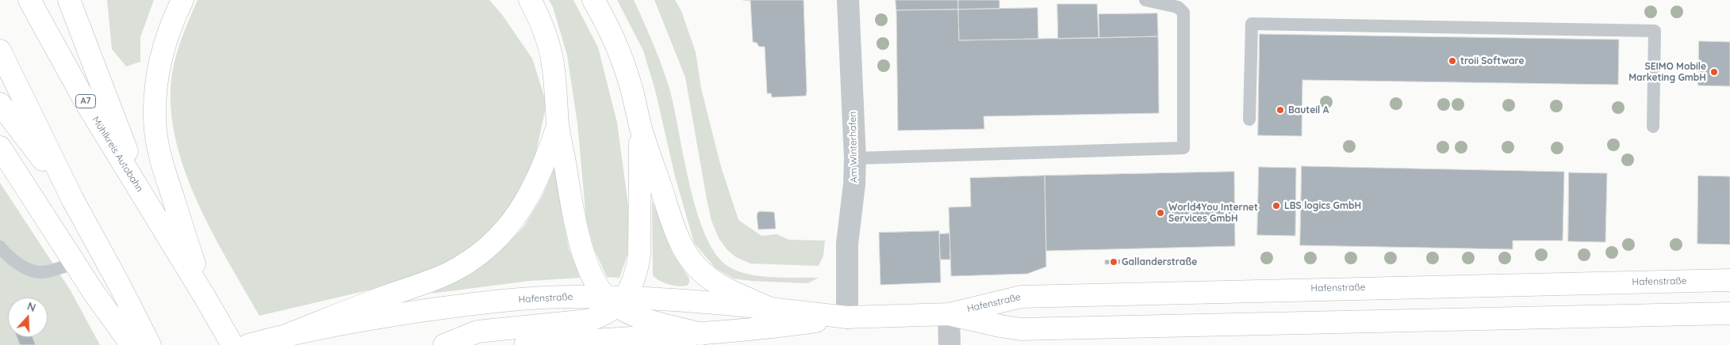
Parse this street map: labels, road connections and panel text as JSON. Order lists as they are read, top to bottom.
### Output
{
  "streets": {
    "main road": ["A7", "Mühlkreis Autobahn", "Hafenstraße"],
    "street": ["Am Winterhafen"]
  },
  "crossings": [
    ["Am Winterhafen", "Hafenstraße"]
  ],
  "places": [
    "troii Software",
    "SEIMO Mobile Marketing GmbH",
    "Bauteil A",
    "LBS logics GmbH",
    "World4You Internet Services GmbH",
    "Gallanderstraße"
  ],
  "north": "top"
}
